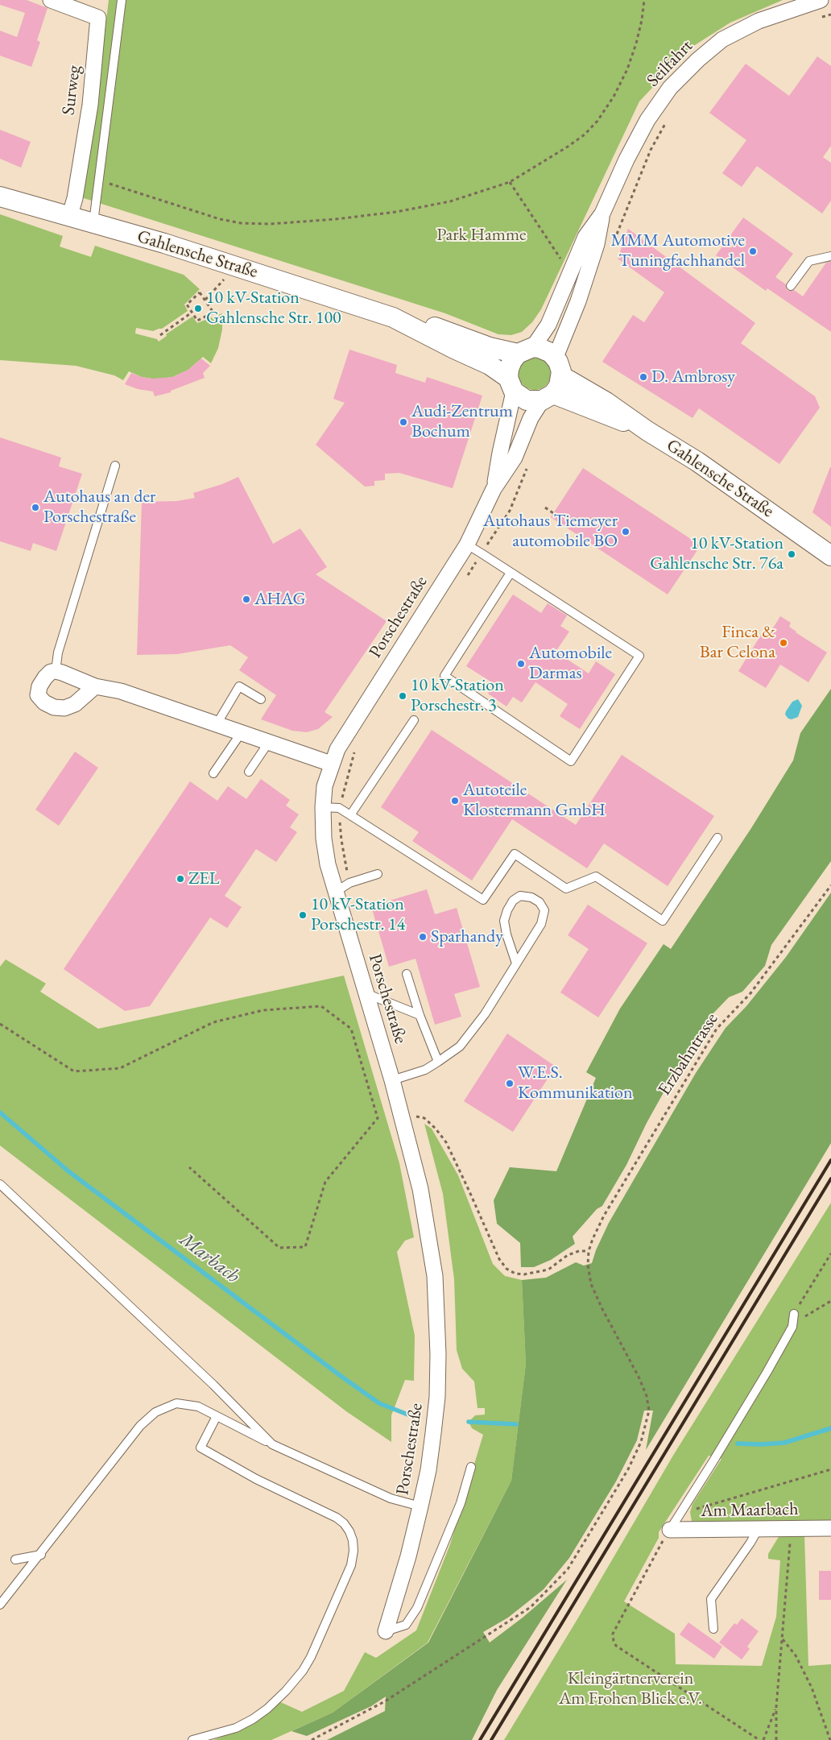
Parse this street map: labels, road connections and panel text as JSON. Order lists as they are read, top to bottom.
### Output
{
  "streets": {
    "street": [
      "Seilfahrt",
      "Surweg",
      "Gahlensche Straße",
      "Porschestraße",
      "Am Maarbach"
    ],
    "path": ["Erzbahntrasse"]
  },
  "crossings": [
    ["Seilfahrt", "Gahlensche Straße"],
    ["Seilfahrt", "Porschestraße"],
    ["Surweg", "Gahlensche Straße"],
    ["Gahlensche Straße", "Porschestraße"]
  ],
  "water": ["Marbach"],
  "parks": ["Park Hamme", "Kleingärtnerverein Am Frohen Blick e.V."],
  "places": [
    "MMM Automotive Tuningfachhandel",
    "10 kV-Station Gahlensche Str. 100",
    "D. Ambrosy",
    "Audi-Zentrum Bochum",
    "Autohaus an der Porschestraße",
    "Autohaus Tiemeyer automobile BO",
    "10 kV-Station Gahlensche Str. 76a",
    "AHAG",
    "Finca & Bar Celona",
    "Automobile Darmas",
    "10 kV-Station Porschestr. 3",
    "Autoteile Klostermann GmbH",
    "ZEL",
    "10 kV-Station Porschestr. 14",
    "Sparhandy",
    "W.E.S. Kommunikation"
  ]
}
